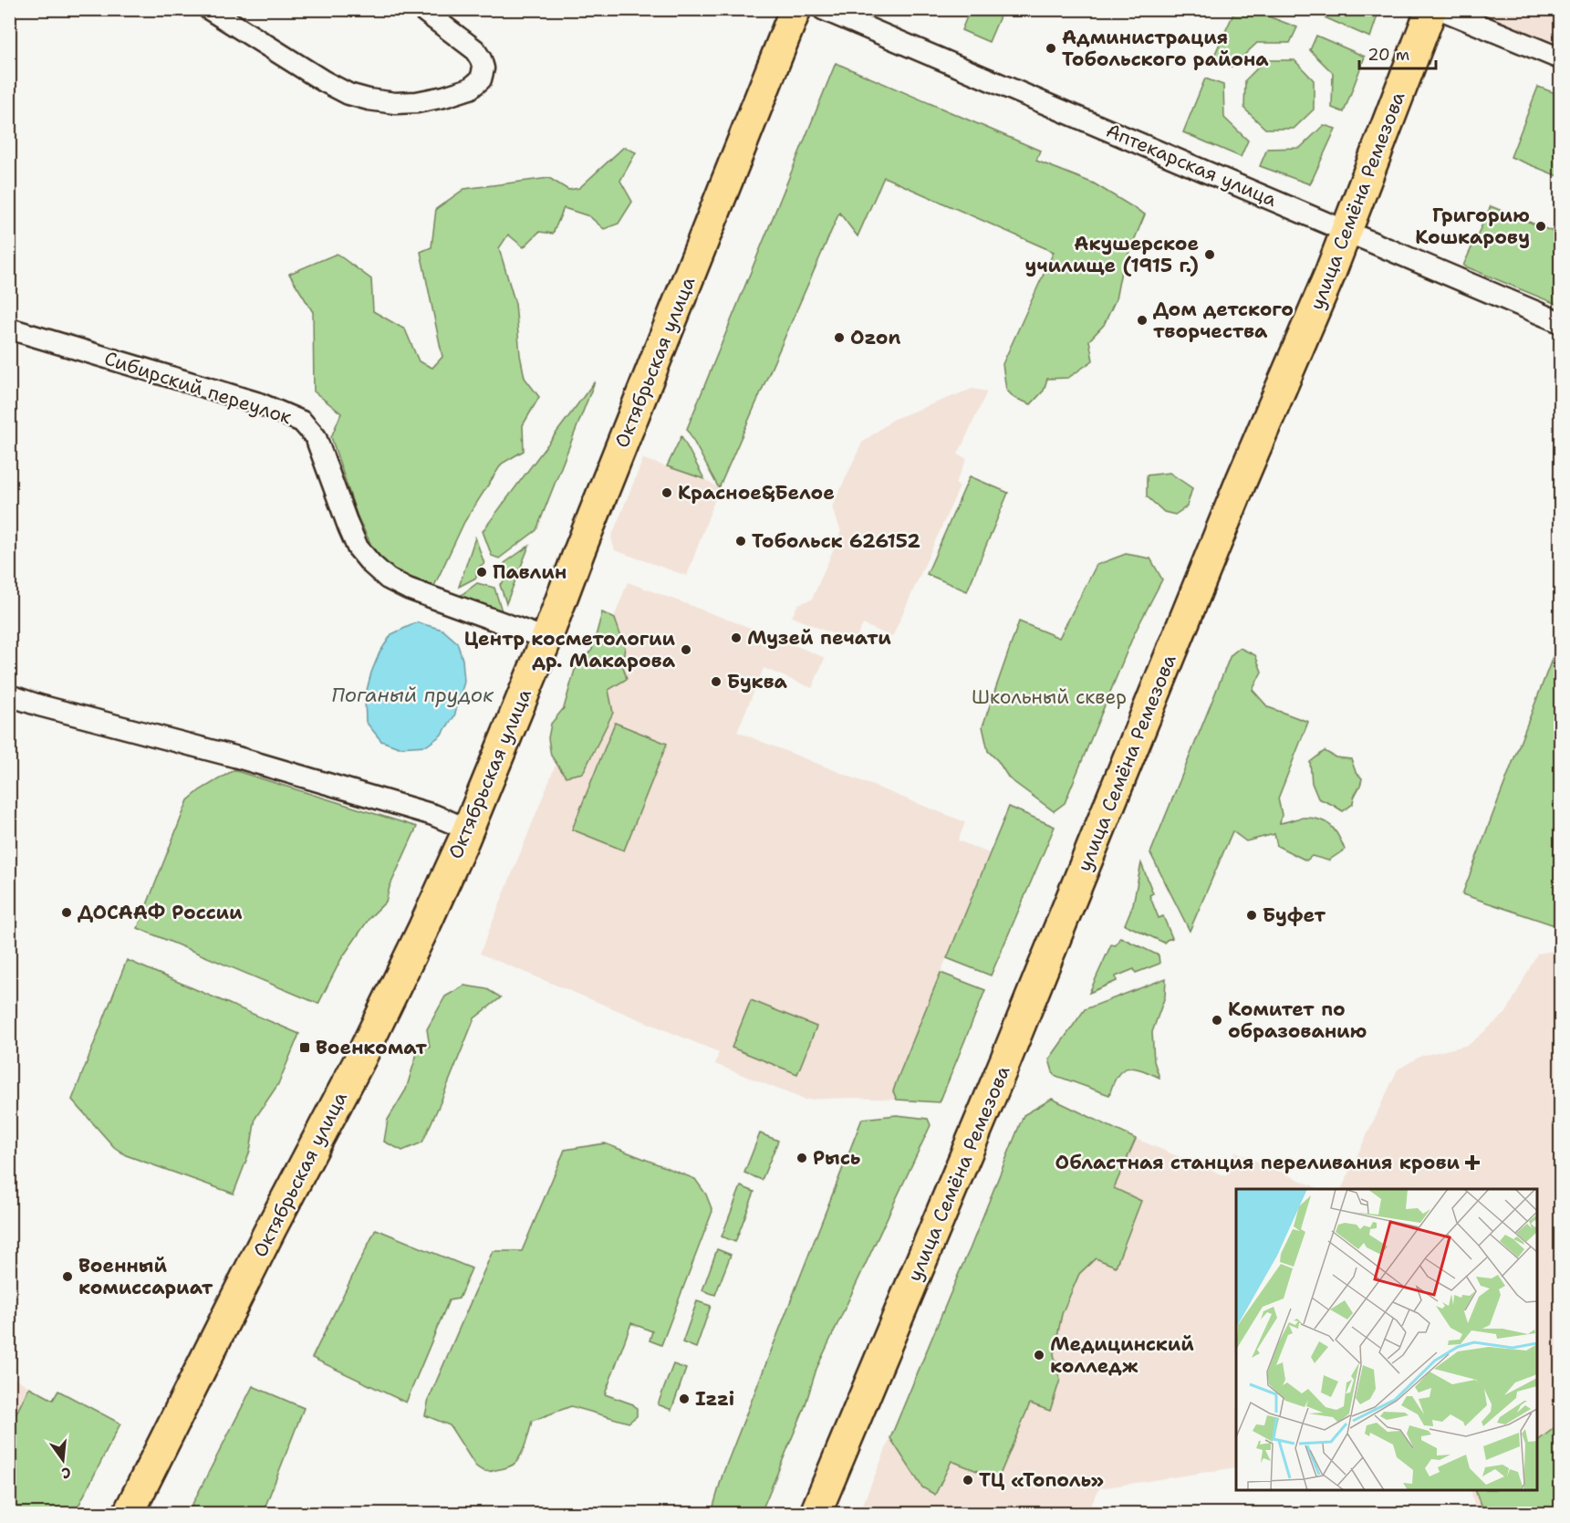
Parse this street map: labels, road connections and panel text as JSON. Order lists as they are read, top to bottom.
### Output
{
  "streets": {
    "main road": ["улица Семёна Ремезова", "Октябрьская улица"],
    "street": ["Аптекарская улица", "Сибирский переулок"]
  },
  "crossings": [
    ["Аптекарская улица", "улица Семёна Ремезова"],
    ["Октябрьская улица", "Сибирский переулок"]
  ],
  "water": ["Поганый прудок"],
  "parks": ["Школьный сквер"],
  "places": {
    "other": [
      "Администрация Тобольского района",
      "Григорию Кошкарову",
      "Акушерское училище (1915 г.)",
      "Дом детского творчества",
      "Ozon",
      "Красное&Белое",
      "Тобольск 626152",
      "Павлин",
      "Музей печати",
      "Центр косметологии др. Макарова",
      "Буква",
      "ДОСААФ России",
      "Буфет",
      "Комитет по образованию",
      "Рысь",
      "Военный комиссариат",
      "Медицинский колледж",
      "Izzi",
      "ТЦ «Тополь»"
    ],
    "transit": ["Военкомат"],
    "health": ["Областная станция переливания крови"]
  },
  "scale_bar": "20 m",
  "north": "bottom"
}
